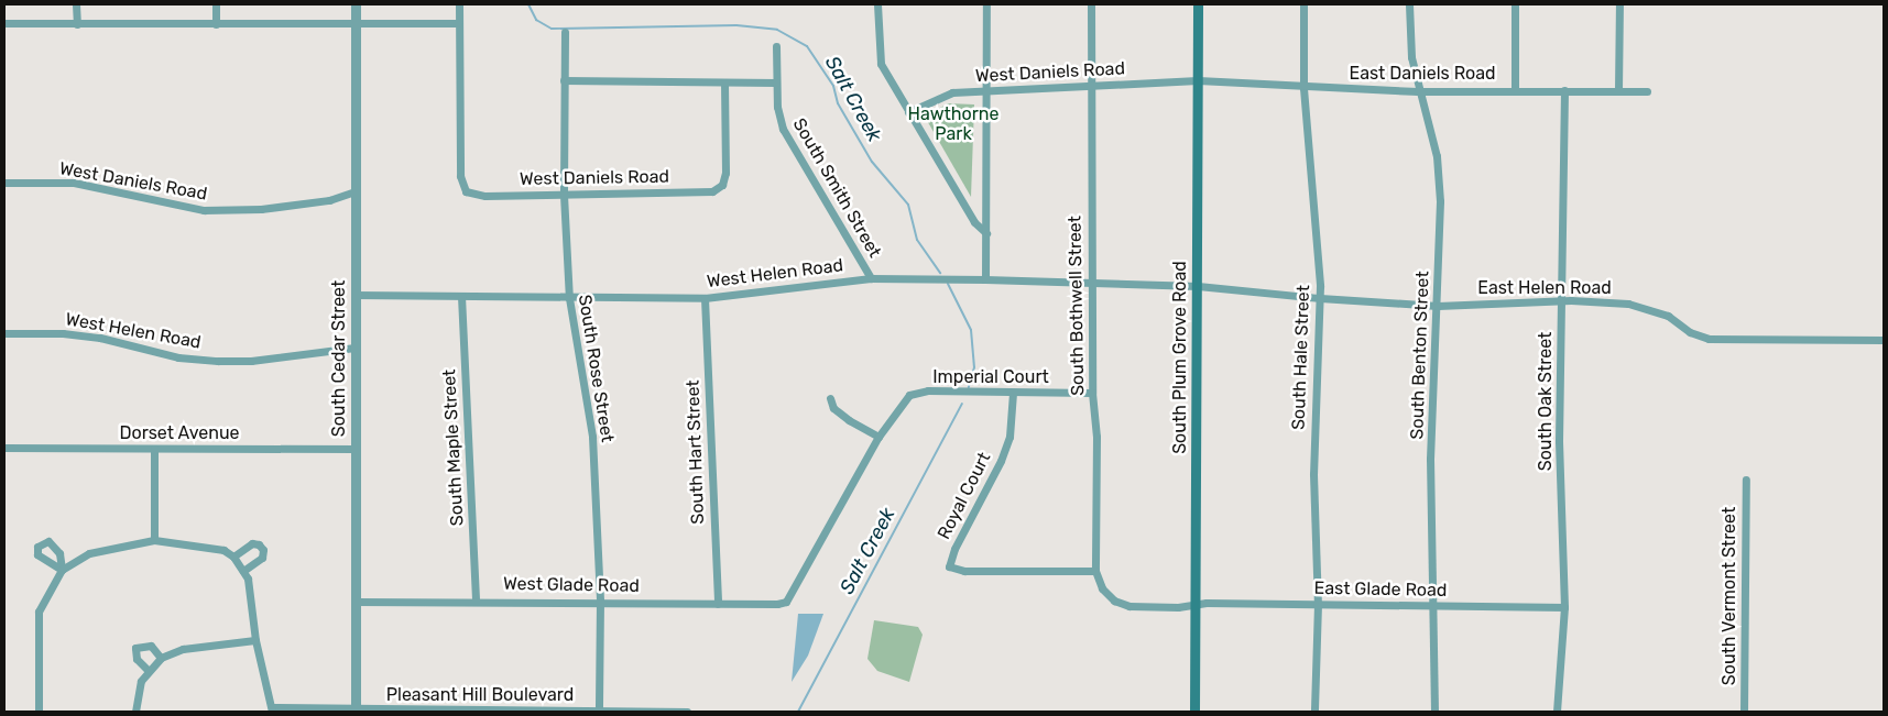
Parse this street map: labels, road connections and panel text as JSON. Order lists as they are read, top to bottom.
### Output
{
  "streets": {
    "main road": ["South Plum Grove Road"],
    "street": [
      "West Daniels Road",
      "East Daniels Road",
      "South Smith Street",
      "West Helen Road",
      "East Helen Road",
      "South Bothwell Street",
      "South Benton Street",
      "South Hale Street",
      "South Cedar Street",
      "South Rose Street",
      "Imperial Court",
      "South Oak Street",
      "Dorset Avenue",
      "South Maple Street",
      "South Hart Street",
      "Royal Court",
      "West Glade Road",
      "East Glade Road",
      "South Vermont Street",
      "Pleasant Hill Boulevard"
    ]
  },
  "crossings": [
    ["West Daniels Road", "East Daniels Road"],
    ["West Daniels Road", "South Bothwell Street"],
    ["West Daniels Road", "South Plum Grove Road"],
    ["West Daniels Road", "South Cedar Street"],
    ["West Daniels Road", "South Rose Street"],
    ["East Daniels Road", "South Benton Street"],
    ["East Daniels Road", "South Plum Grove Road"],
    ["East Daniels Road", "South Hale Street"],
    ["East Daniels Road", "South Oak Street"],
    ["South Smith Street", "West Helen Road"],
    ["West Helen Road", "East Helen Road"],
    ["West Helen Road", "South Bothwell Street"],
    ["West Helen Road", "South Plum Grove Road"],
    ["West Helen Road", "South Cedar Street"],
    ["West Helen Road", "South Rose Street"],
    ["West Helen Road", "South Maple Street"],
    ["West Helen Road", "South Hart Street"],
    ["East Helen Road", "South Benton Street"],
    ["East Helen Road", "South Plum Grove Road"],
    ["East Helen Road", "South Hale Street"],
    ["East Helen Road", "South Oak Street"],
    ["South Bothwell Street", "South Plum Grove Road"],
    ["South Bothwell Street", "Imperial Court"],
    ["South Bothwell Street", "Royal Court"],
    ["South Bothwell Street", "East Glade Road"],
    ["South Benton Street", "East Glade Road"],
    ["South Plum Grove Road", "East Glade Road"],
    ["South Hale Street", "East Glade Road"],
    ["South Cedar Street", "Dorset Avenue"],
    ["South Cedar Street", "West Glade Road"],
    ["South Cedar Street", "Pleasant Hill Boulevard"],
    ["South Rose Street", "West Glade Road"],
    ["South Rose Street", "Pleasant Hill Boulevard"],
    ["Imperial Court", "Royal Court"],
    ["Imperial Court", "West Glade Road"],
    ["South Oak Street", "East Glade Road"],
    ["South Maple Street", "West Glade Road"],
    ["South Hart Street", "West Glade Road"]
  ],
  "water": ["Salt Creek"],
  "parks": ["Hawthorne Park"]
}
